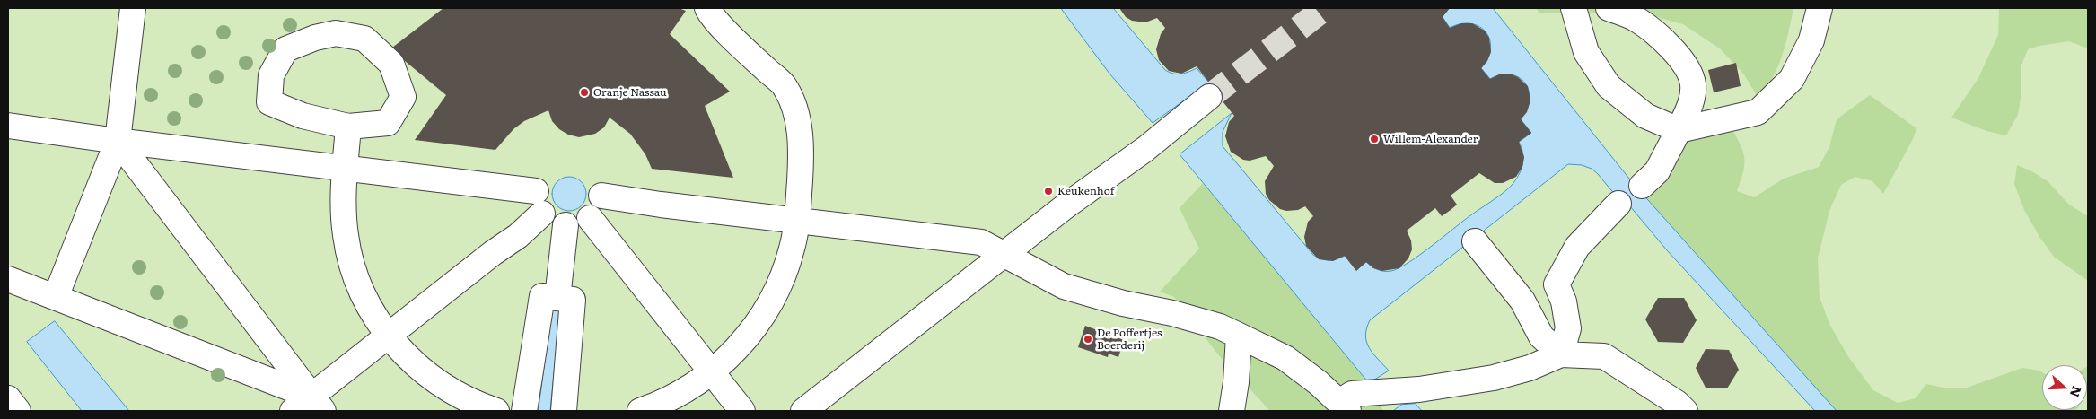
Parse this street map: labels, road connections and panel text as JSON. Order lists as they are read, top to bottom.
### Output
{
  "places": [
    "Oranje Nassau",
    "Willem-Alexander",
    "Keukenhof",
    "De Poffertjes Boerderij"
  ],
  "north": "right"
}
